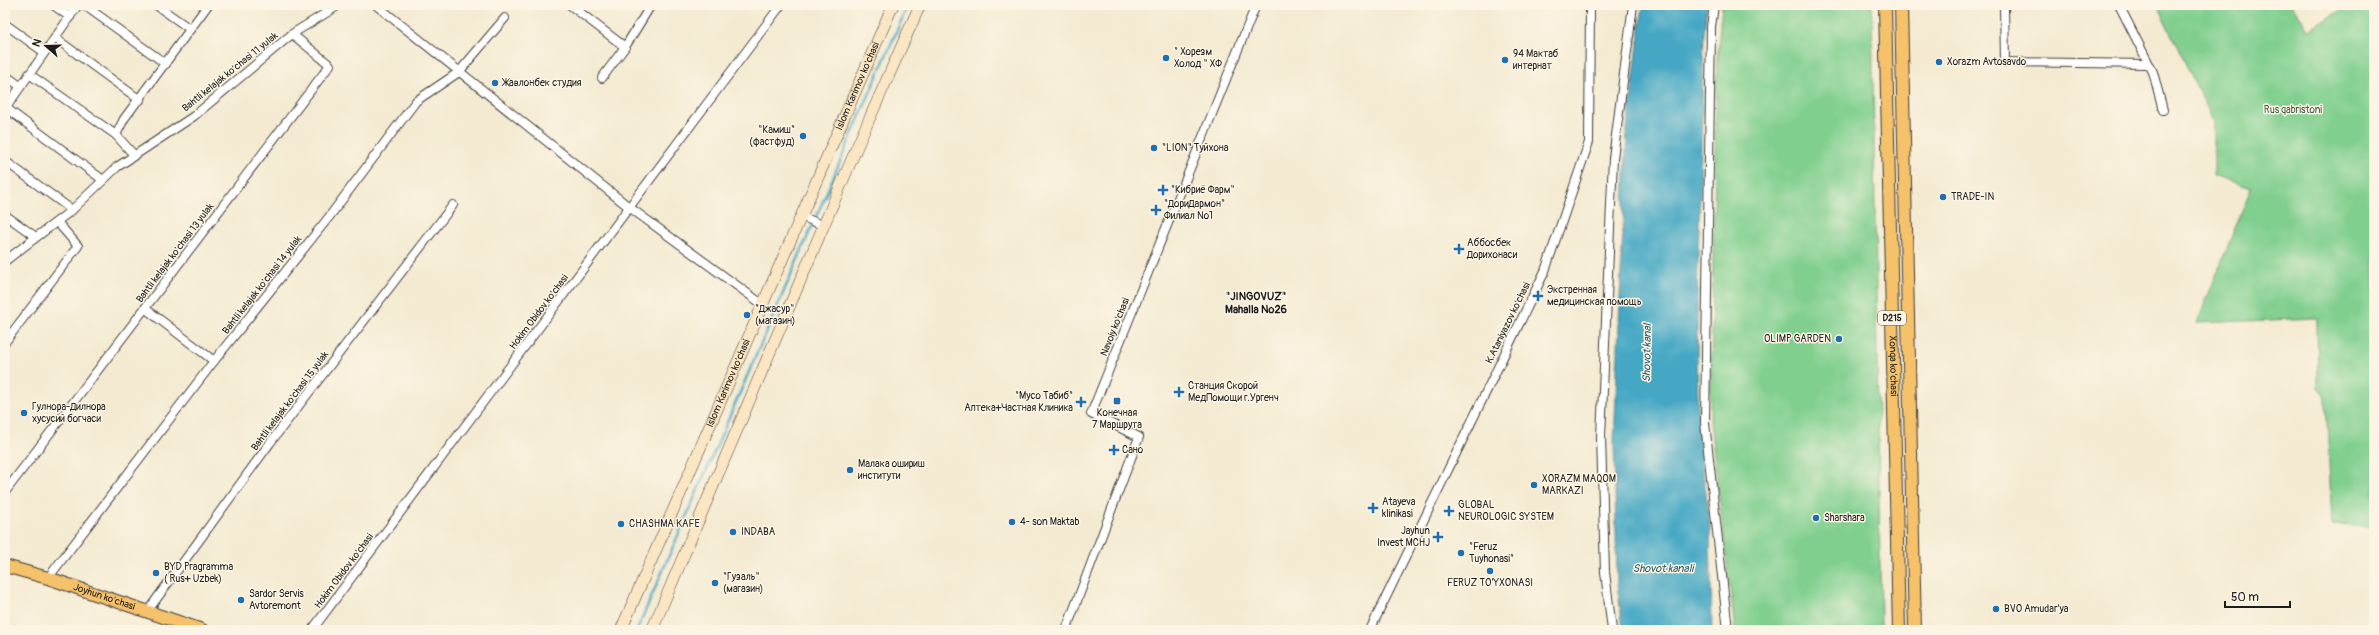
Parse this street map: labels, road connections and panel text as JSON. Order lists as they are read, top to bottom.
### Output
{
  "streets": {
    "main road": [
      "Islom Karimov ko'chasi",
      "D215",
      "Xonqa ko'chasi",
      "Joyhun ko'chasi"
    ],
    "street": [
      "Bahtli kelajak ko'chasi 11 yulak",
      "Bahtli kelajak ko'chasi 13 yulak",
      "Bahtli kelajak ko'chasi 14 yulak",
      "Hokim Obidov ko'chasi",
      "K.Ataniyazov ko'chasi",
      "Navoiy ko'chasi",
      "Bahtli kelajak ko'chasi 15 yulak"
    ]
  },
  "crossings": [
    ["Bahtli kelajak ko'chasi 11 yulak", "Bahtli kelajak ko'chasi 13 yulak"],
    ["Bahtli kelajak ko'chasi 14 yulak", "Joyhun ko'chasi"],
    ["Bahtli kelajak ko'chasi 15 yulak", "Joyhun ko'chasi"]
  ],
  "districts": ["\"JINGOVUZ\" Mahalla №26"],
  "water": ["Shovot kanal", "Shovot kanali"],
  "parks": ["Rus qabristoni"],
  "places": {
    "other": [
      "\" Хорезм Холод \" ХФ",
      "94 Мактаб интернат",
      "Xorazm Avtosavdo",
      "Жавлонбек студия",
      "\"Камиш\" (фастфуд)",
      "\"LION\" Туйхона",
      "TRADE-IN",
      "\"Джасур\" (магазин)",
      "OLIMP GARDEN",
      "Гулнора-Дилнора хусусий богчаси",
      "Малака ошириш институти",
      "XORAZM MAQOM MARKAZI",
      "Sharshara",
      "4- son Maktab",
      "CHASHMA KAFE",
      "INDABA",
      "\"Feruz Tuyhonasi\"",
      "FERUZ TO'YXONASI",
      "BYD Pragramma ( Rus+ Uzbek)",
      "\"Гузаль\" (магазин)",
      "Sardor Servis Avtoremont",
      "BVO Amudar'ya"
    ],
    "health": [
      "\"Кибриё Фарм\"",
      "\"ДориДармон\" Филиал №1",
      "Аббосбек Дорихонаси",
      "Экстренная медицинская помощь",
      "Станция Скорой МедПомощи г.Ургенч",
      "\"Мусо Табиб\" Аптека+Частная Клиника",
      "Сано",
      "Atayeva klinikasi",
      "GLOBAL NEUROLOGIC SYSTEM",
      "Jayhun Invest MCHJ"
    ],
    "transit": ["Конечная 7 Маршрута"]
  },
  "scale_bar": "50 m",
  "north": "left"
}
